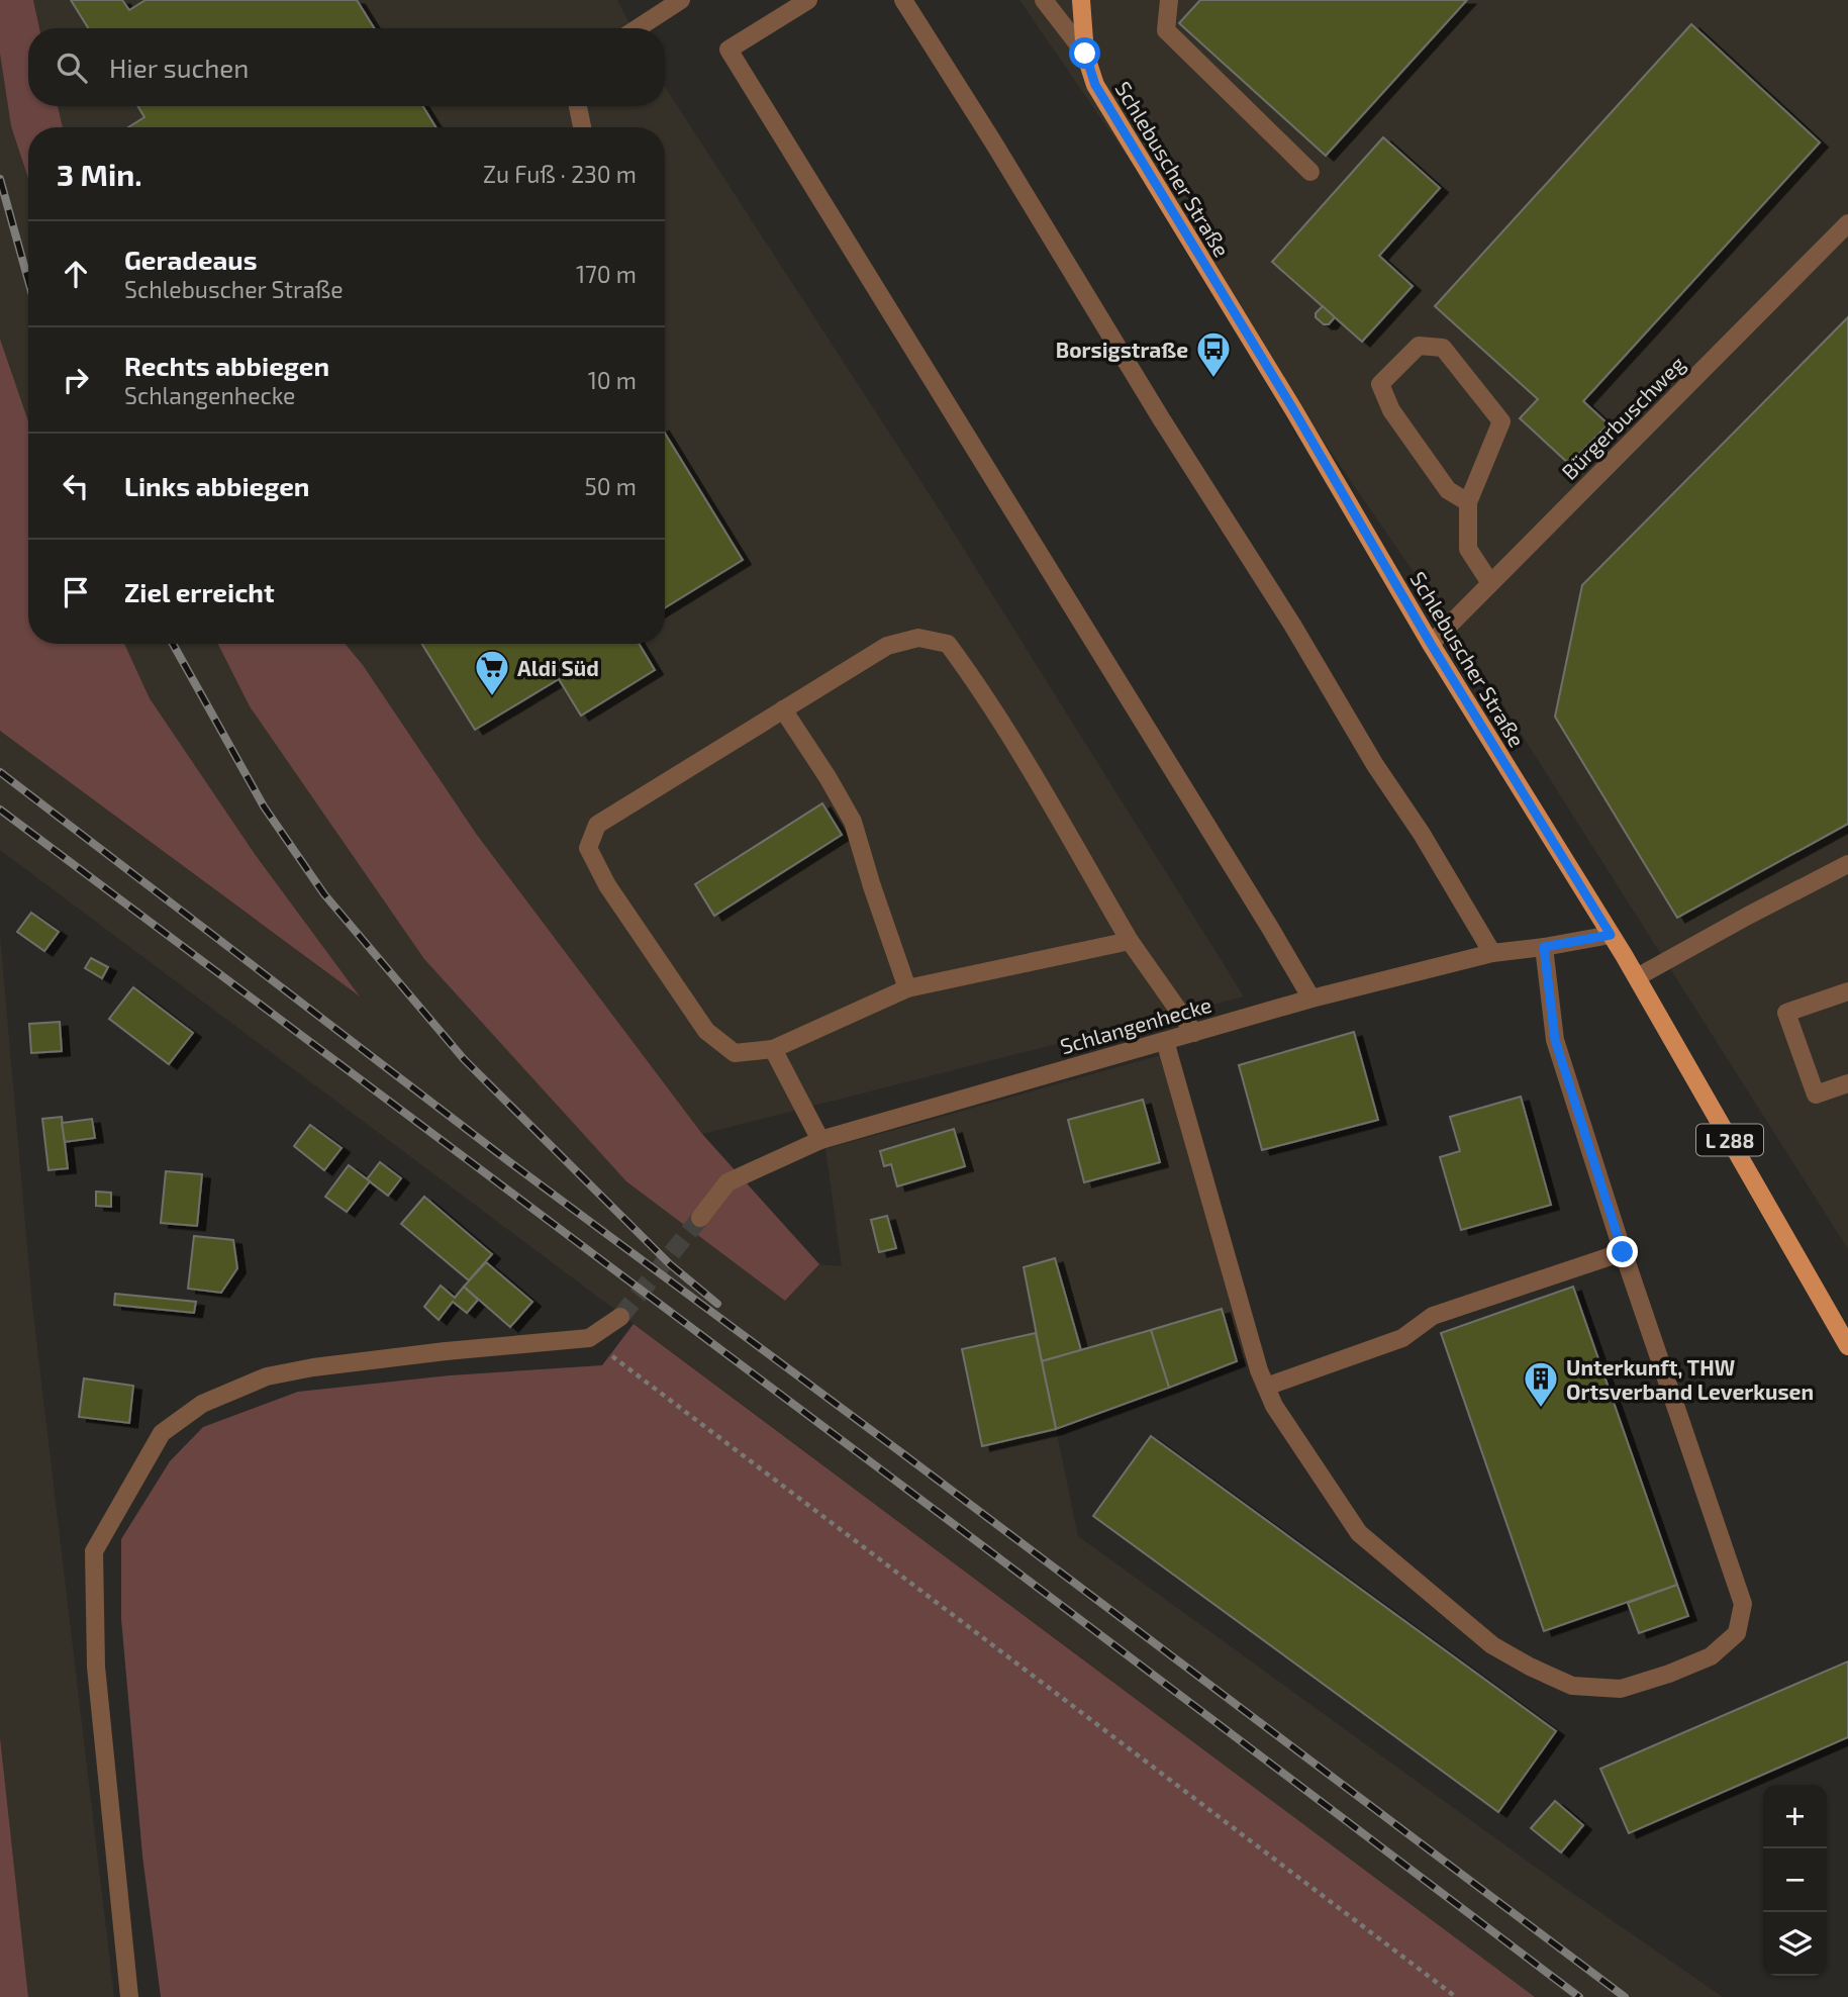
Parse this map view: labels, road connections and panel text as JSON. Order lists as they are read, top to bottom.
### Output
{
  "streets": {
    "main road": ["Schlebuscher Straße", "L 288"],
    "street": ["Bürgerbuschweg", "Schlangenhecke"]
  },
  "crossings": [
    ["Schlebuscher Straße", "Bürgerbuschweg"],
    ["Schlebuscher Straße", "Schlangenhecke"],
    ["Schlebuscher Straße", "L 288"]
  ],
  "places": {
    "bus stop": ["Borsigstraße"],
    "supermarket": ["Aldi Süd"],
    "building": ["Unterkunft, THW Ortsverband Leverkusen"]
  },
  "page": {
    "search": "Hier suchen",
    "heading": ["3 Min.", "Zu Fuß · 230 m"],
    "list": [
      ["Geradeaus", "Schlebuscher Straße", "170 m"],
      ["Rechts abbiegen", "Schlangenhecke", "10 m"],
      ["Links abbiegen", "50 m"],
      "Ziel erreicht"
    ],
    "map_buttons": ["+", "−"]
  }
}
